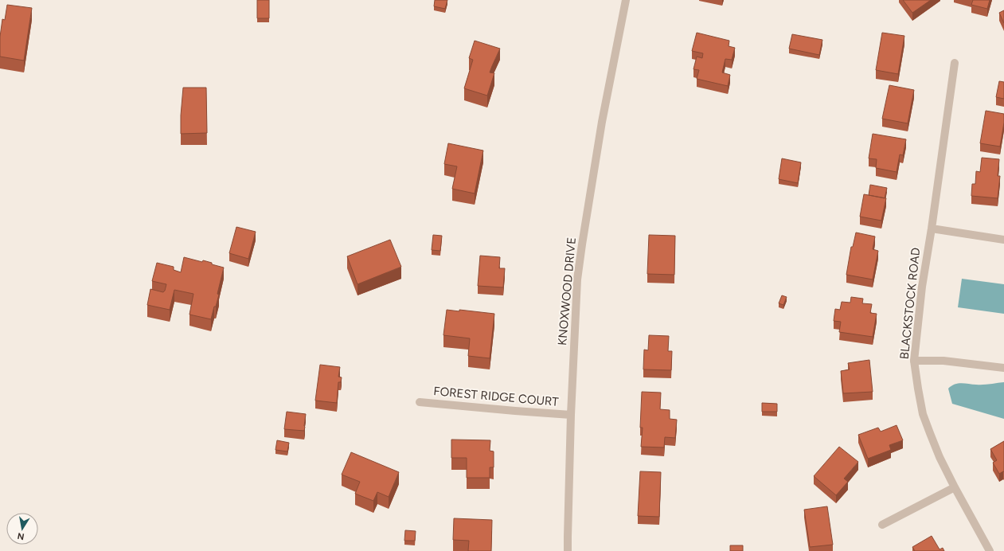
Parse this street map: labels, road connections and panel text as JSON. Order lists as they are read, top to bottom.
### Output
{
  "streets": {
    "street": ["KNOXWOOD DRIVE", "BLACKSTOCK ROAD", "FOREST RIDGE COURT"]
  },
  "crossings": [
    ["KNOXWOOD DRIVE", "FOREST RIDGE COURT"]
  ],
  "north": "bottom"
}
